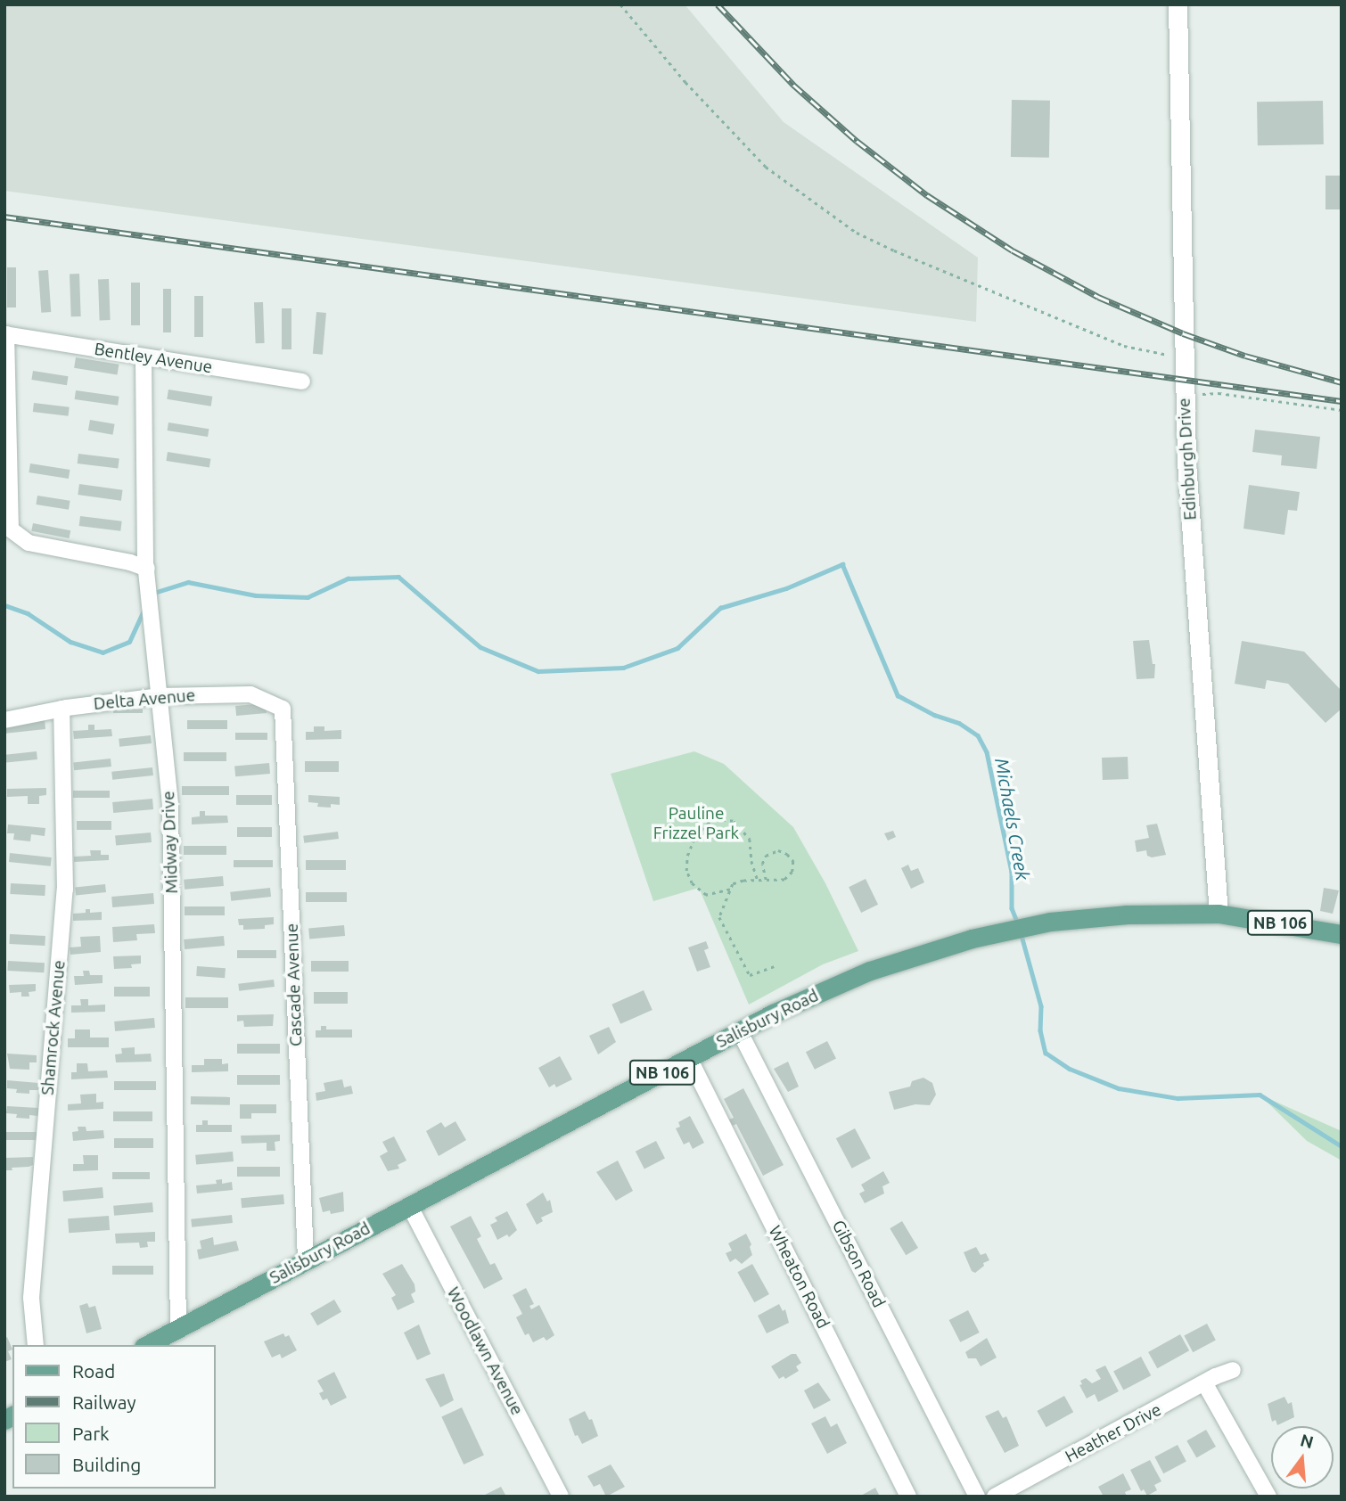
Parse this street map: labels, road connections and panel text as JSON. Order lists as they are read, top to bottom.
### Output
{
  "streets": {
    "main road": ["NB 106", "Salisbury Road"],
    "street": [
      "Bentley Avenue",
      "Edinburgh Drive",
      "Delta Avenue",
      "Midway Drive",
      "Cascade Avenue",
      "Shamrock Avenue",
      "Gibson Road",
      "Wheaton Road",
      "Woodlawn Avenue",
      "Heather Drive"
    ]
  },
  "crossings": [
    ["Bentley Avenue", "Midway Drive"],
    ["Edinburgh Drive", "Salisbury Road"],
    ["Delta Avenue", "Midway Drive"],
    ["Delta Avenue", "Cascade Avenue"],
    ["Delta Avenue", "Shamrock Avenue"],
    ["Midway Drive", "Salisbury Road"],
    ["Cascade Avenue", "Salisbury Road"],
    ["Salisbury Road", "Gibson Road"],
    ["Salisbury Road", "Wheaton Road"],
    ["Salisbury Road", "Woodlawn Avenue"]
  ],
  "water": ["Michaels Creek"],
  "parks": ["Pauline Frizzel Park"],
  "legend": [
    "Road",
    "Railway",
    "Park",
    "Building"
  ],
  "north": "top"
}
